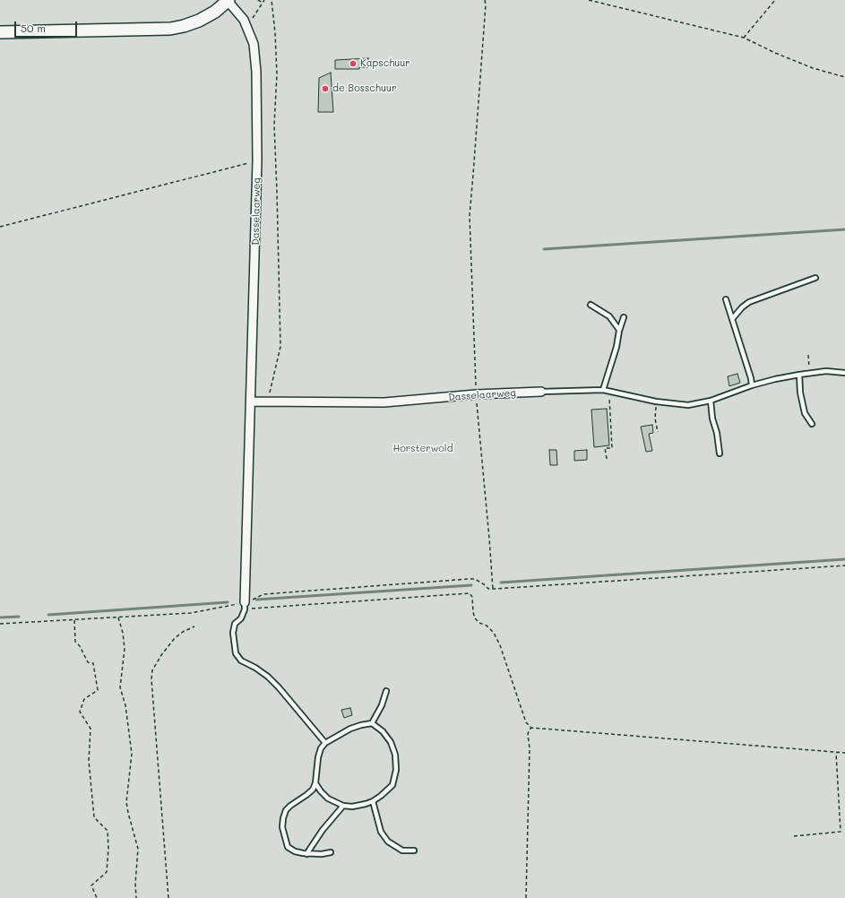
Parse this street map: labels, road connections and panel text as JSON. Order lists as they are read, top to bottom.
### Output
{
  "streets": {
    "street": ["Dasselaarweg"]
  },
  "parks": ["Horsterwold"],
  "places": ["Kapschuur", "de Bosschuur"],
  "scale_bar": "50 m"
}
